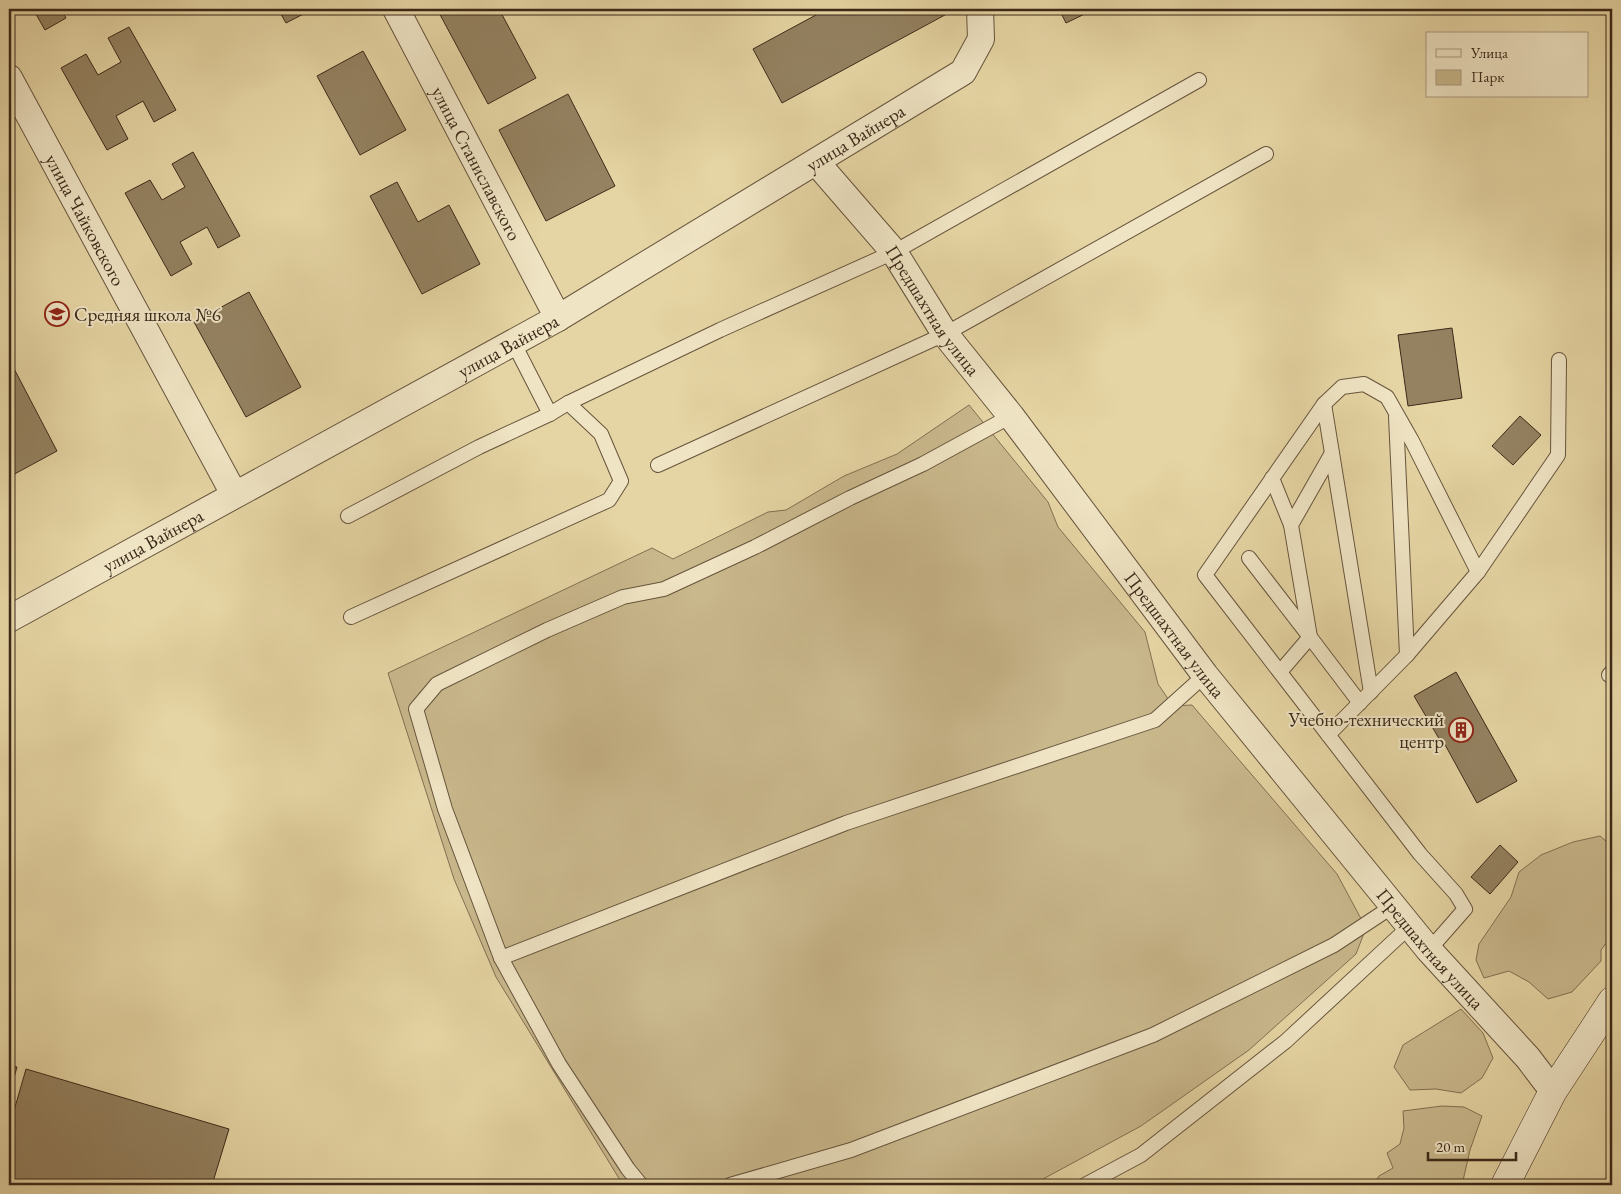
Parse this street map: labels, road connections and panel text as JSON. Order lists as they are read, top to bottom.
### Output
{
  "streets": {
    "street": [
      "улица Вайнера",
      "улица Станиславского",
      "улица Чайковского",
      "Предшахтная улица"
    ]
  },
  "crossings": [
    ["улица Вайнера", "улица Станиславского"],
    ["улица Вайнера", "улица Чайковского"],
    ["улица Вайнера", "Предшахтная улица"]
  ],
  "places": {
    "school or university": ["Средняя школа №6"],
    "building": ["Учебно-технический центр"]
  },
  "legend": ["Улица", "Парк"],
  "scale_bar": "20 m"
}
